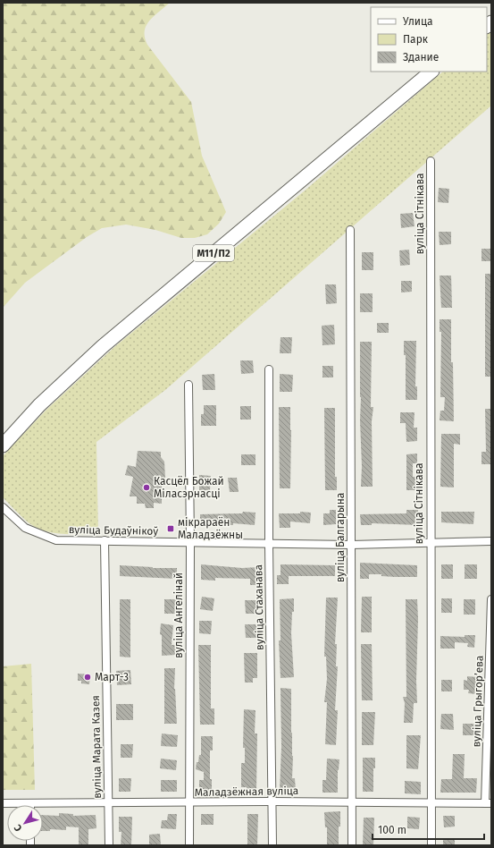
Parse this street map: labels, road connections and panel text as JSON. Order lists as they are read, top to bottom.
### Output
{
  "streets": {
    "highway": ["М11/П2"],
    "street": [
      "вуліца Сітнікава",
      "вуліца Будаўнікоў",
      "вуліца Балгарына",
      "вуліца Стаханава",
      "вуліца Ангелінай",
      "вуліца Грыгорʼева",
      "вуліца Марата Казея",
      "Маладзёжная вуліца"
    ]
  },
  "crossings": [
    ["вуліца Сітнікава", "вуліца Будаўнікоў"],
    ["вуліца Сітнікава", "Маладзёжная вуліца"],
    ["вуліца Будаўнікоў", "вуліца Балгарына"],
    ["вуліца Будаўнікоў", "вуліца Стаханава"],
    ["вуліца Будаўнікоў", "вуліца Ангелінай"],
    ["вуліца Будаўнікоў", "вуліца Марата Казея"],
    ["вуліца Балгарына", "Маладзёжная вуліца"],
    ["вуліца Стаханава", "Маладзёжная вуліца"],
    ["вуліца Ангелінай", "Маладзёжная вуліца"],
    ["вуліца Грыгорʼева", "Маладзёжная вуліца"],
    ["вуліца Марата Казея", "Маладзёжная вуліца"]
  ],
  "places": {
    "other": ["Касцёл Божай Міласэрнасці", "Март-3"],
    "transit": ["мікрараён Маладзёжны"]
  },
  "legend": ["Улица", "Парк", "Здание"],
  "scale_bar": "100 m",
  "north": "bottom left"
}
